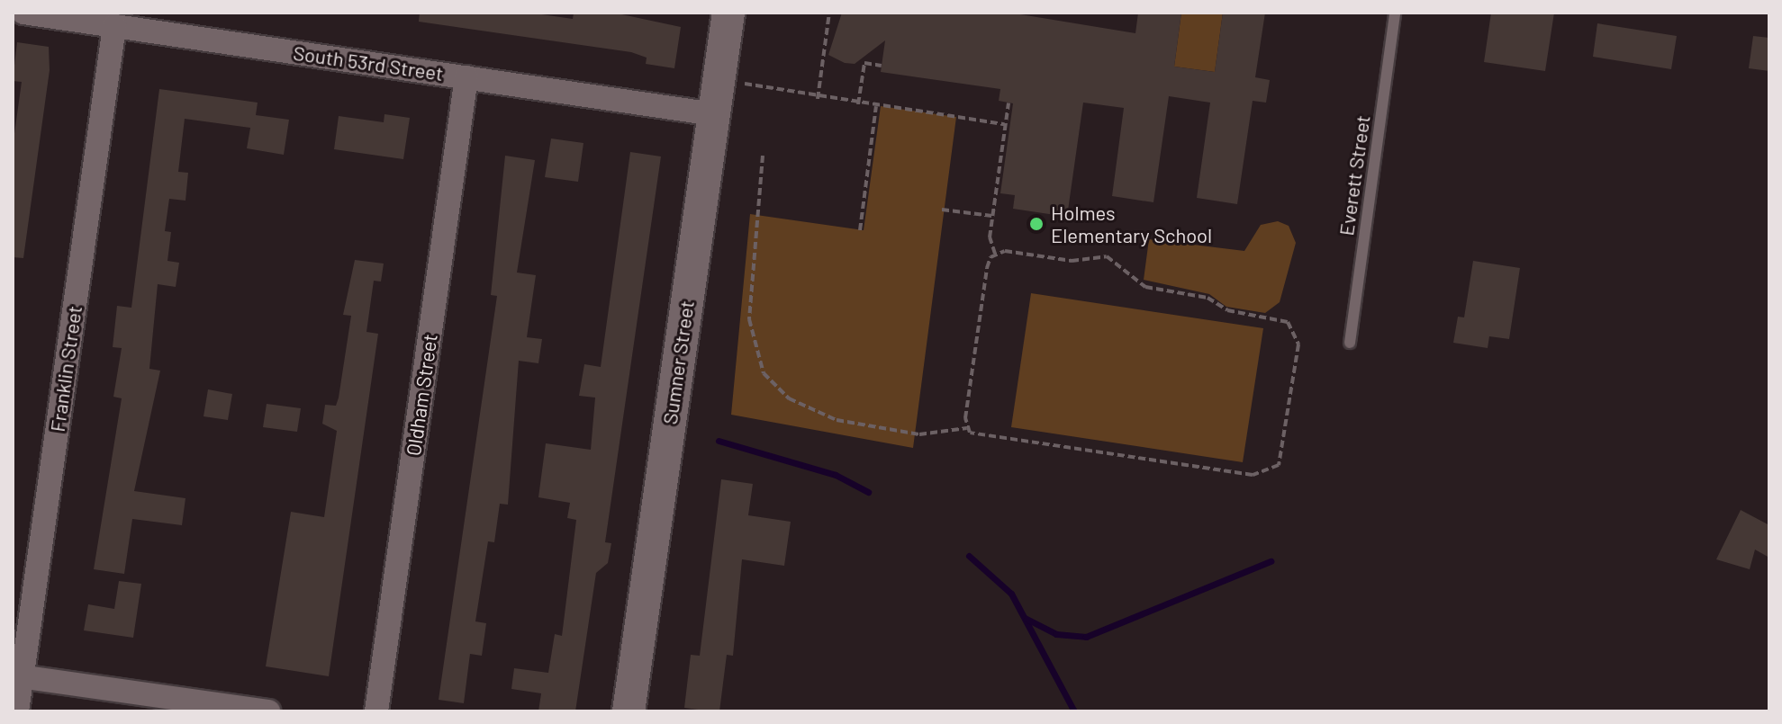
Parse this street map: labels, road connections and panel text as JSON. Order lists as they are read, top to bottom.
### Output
{
  "streets": {
    "street": [
      "South 53rd Street",
      "Sumner Street",
      "Franklin Street",
      "Oldham Street"
    ],
    "lane": ["Everett Street"]
  },
  "crossings": [
    ["South 53rd Street", "Sumner Street"],
    ["South 53rd Street", "Franklin Street"],
    ["South 53rd Street", "Oldham Street"]
  ],
  "places": ["Holmes Elementary School"]
}
